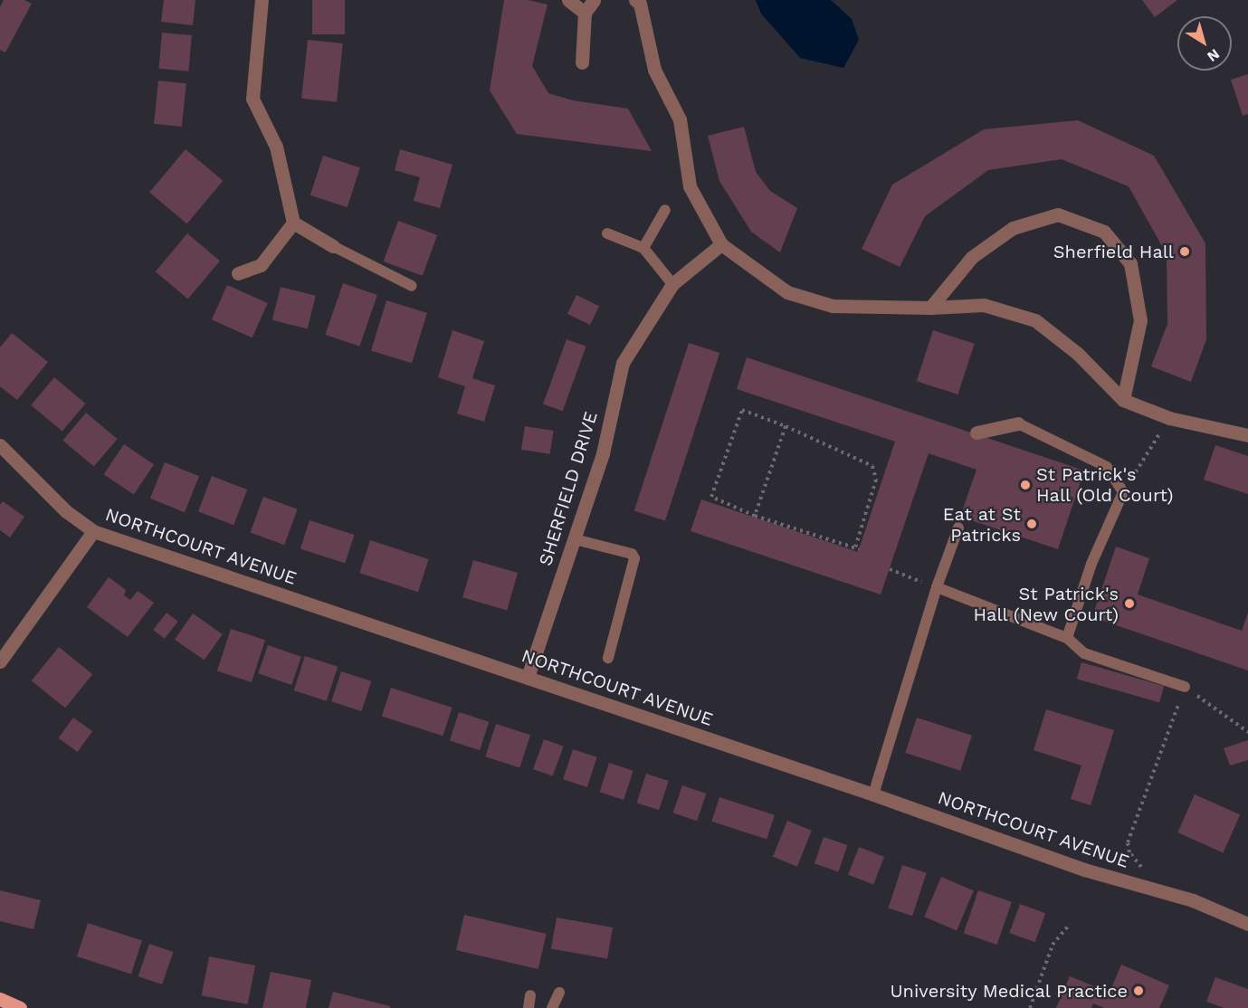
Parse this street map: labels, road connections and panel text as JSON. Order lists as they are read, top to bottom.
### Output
{
  "streets": {
    "street": ["SHERFIELD DRIVE", "NORTHCOURT AVENUE"]
  },
  "crossings": [
    ["SHERFIELD DRIVE", "NORTHCOURT AVENUE"]
  ],
  "places": [
    "Sherfield Hall",
    "St Patrick's Hall (Old Court)",
    "Eat at St Patricks",
    "St Patrick's Hall (New Court)",
    "University Medical Practice"
  ],
  "north": "bottom right"
}
